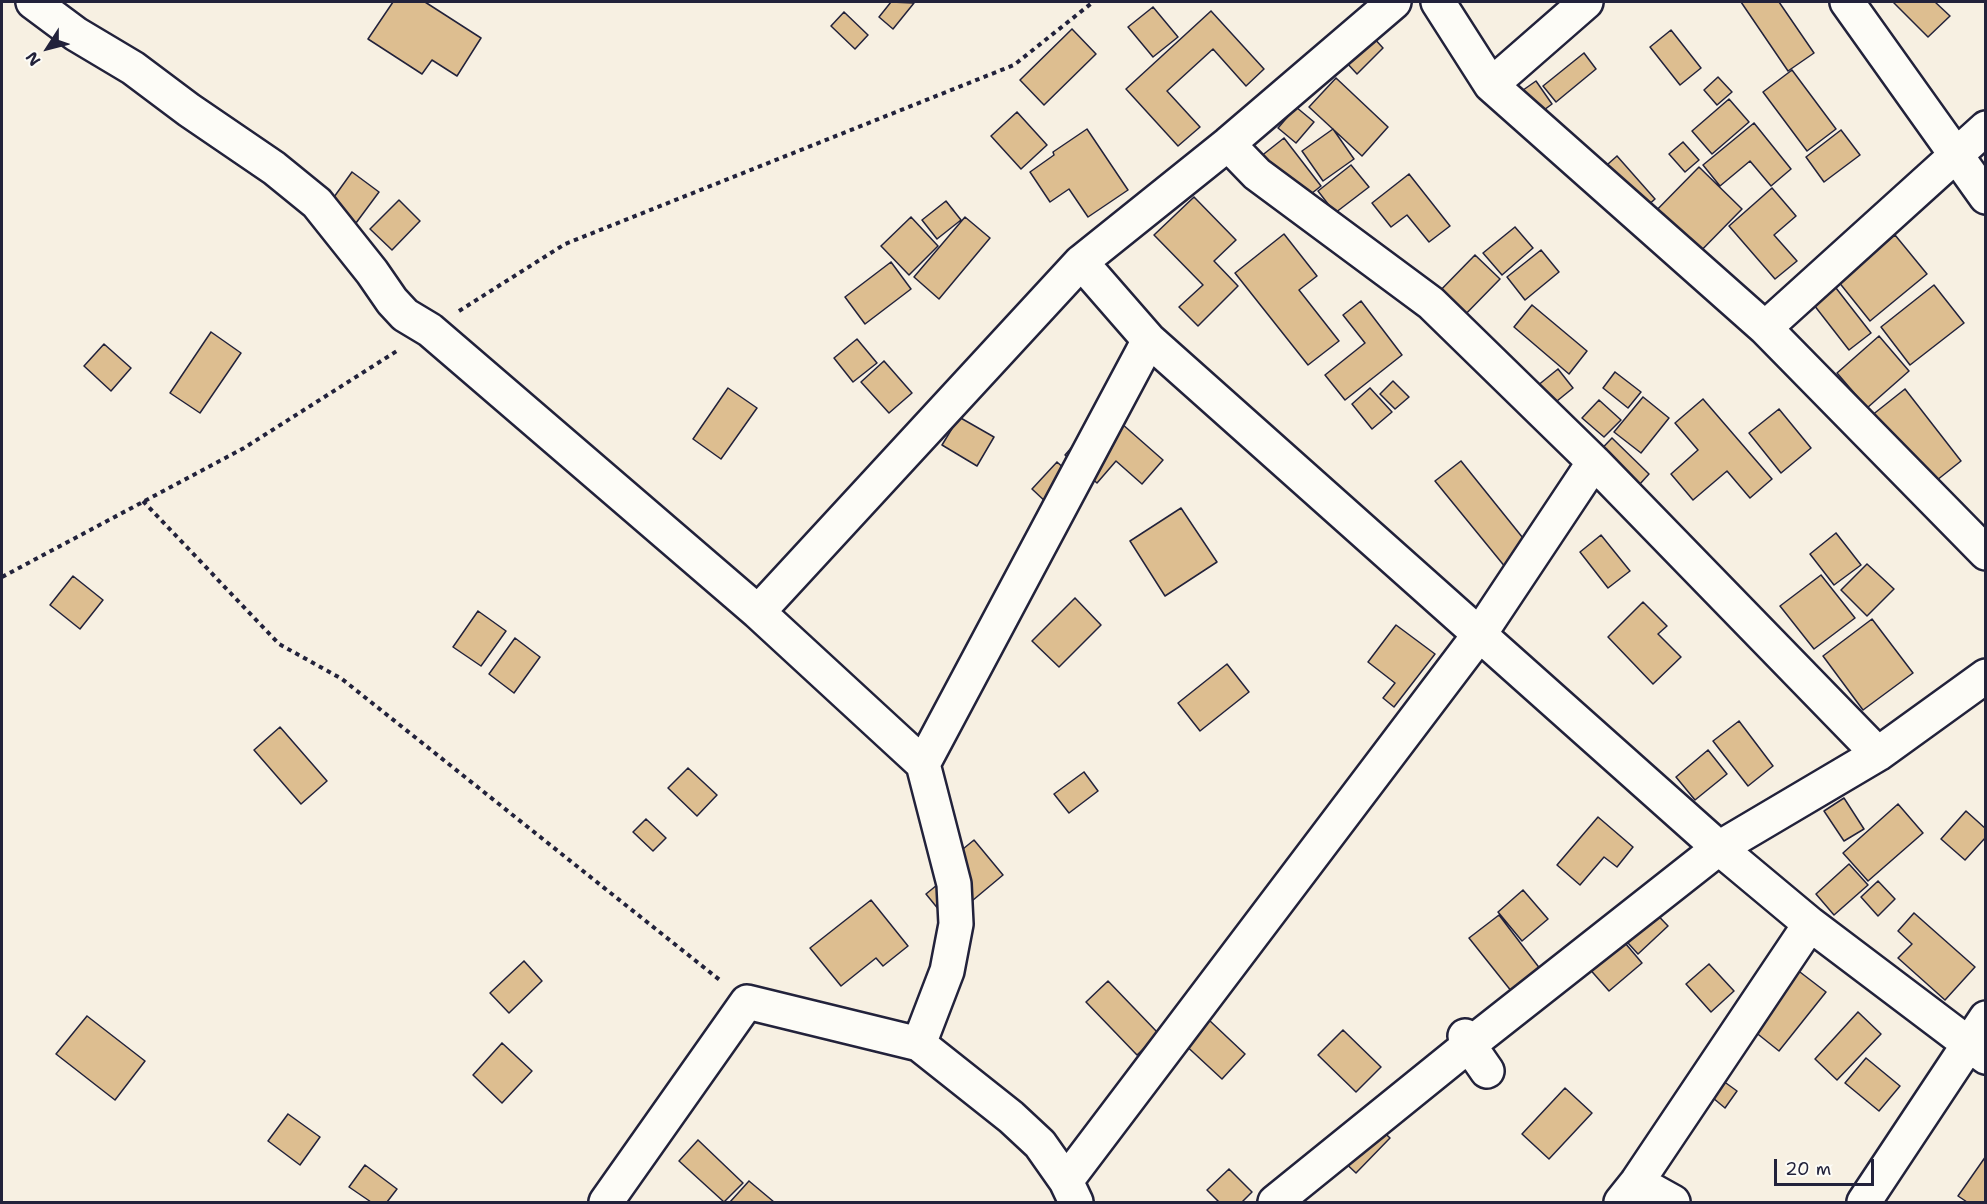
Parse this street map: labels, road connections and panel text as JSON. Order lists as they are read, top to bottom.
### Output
{
  "scale_bar": "20 m",
  "north": "bottom left"
}
